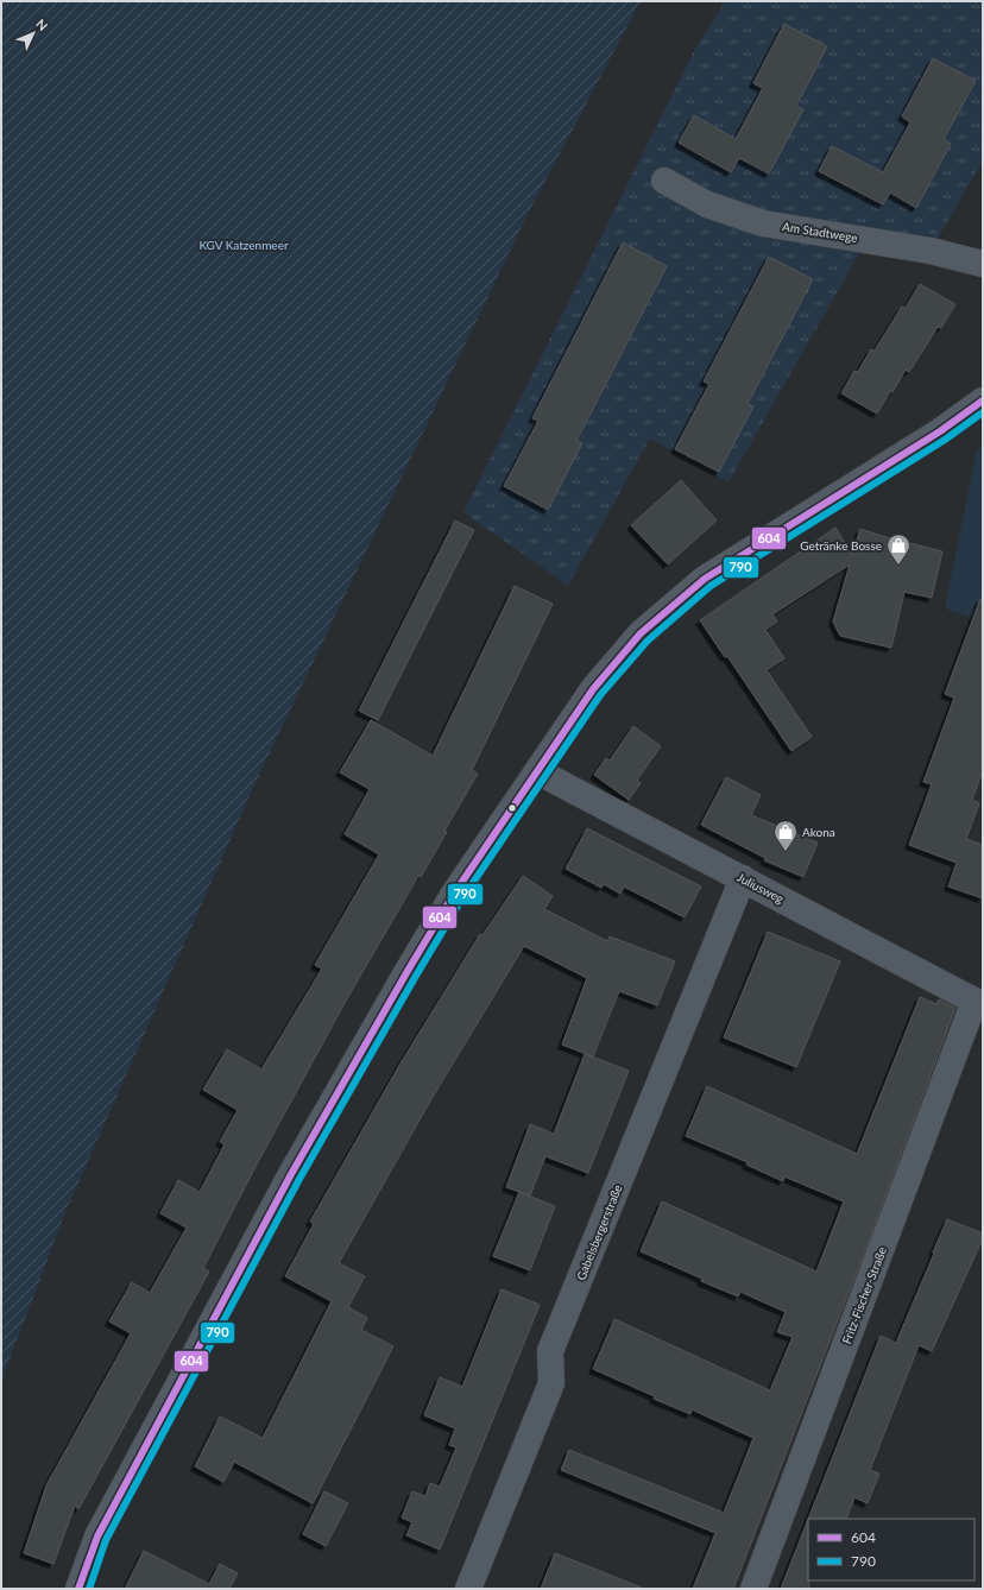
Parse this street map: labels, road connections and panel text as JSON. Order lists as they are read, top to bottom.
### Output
{
  "streets": {
    "street": [
      "Am Stadtwege",
      "Juliusweg",
      "Gabelsbergerstraße",
      "Fritz-Fischer-Straße"
    ]
  },
  "crossings": [
    ["Juliusweg", "Gabelsbergerstraße"],
    ["Juliusweg", "Fritz-Fischer-Straße"]
  ],
  "parks": ["KGV Katzenmeer"],
  "places": {
    "shop": ["Getränke Bosse", "Akona"]
  },
  "lines": ["transit line 604", "transit line 790"],
  "legend": ["604", "790"],
  "north": "top right"
}
